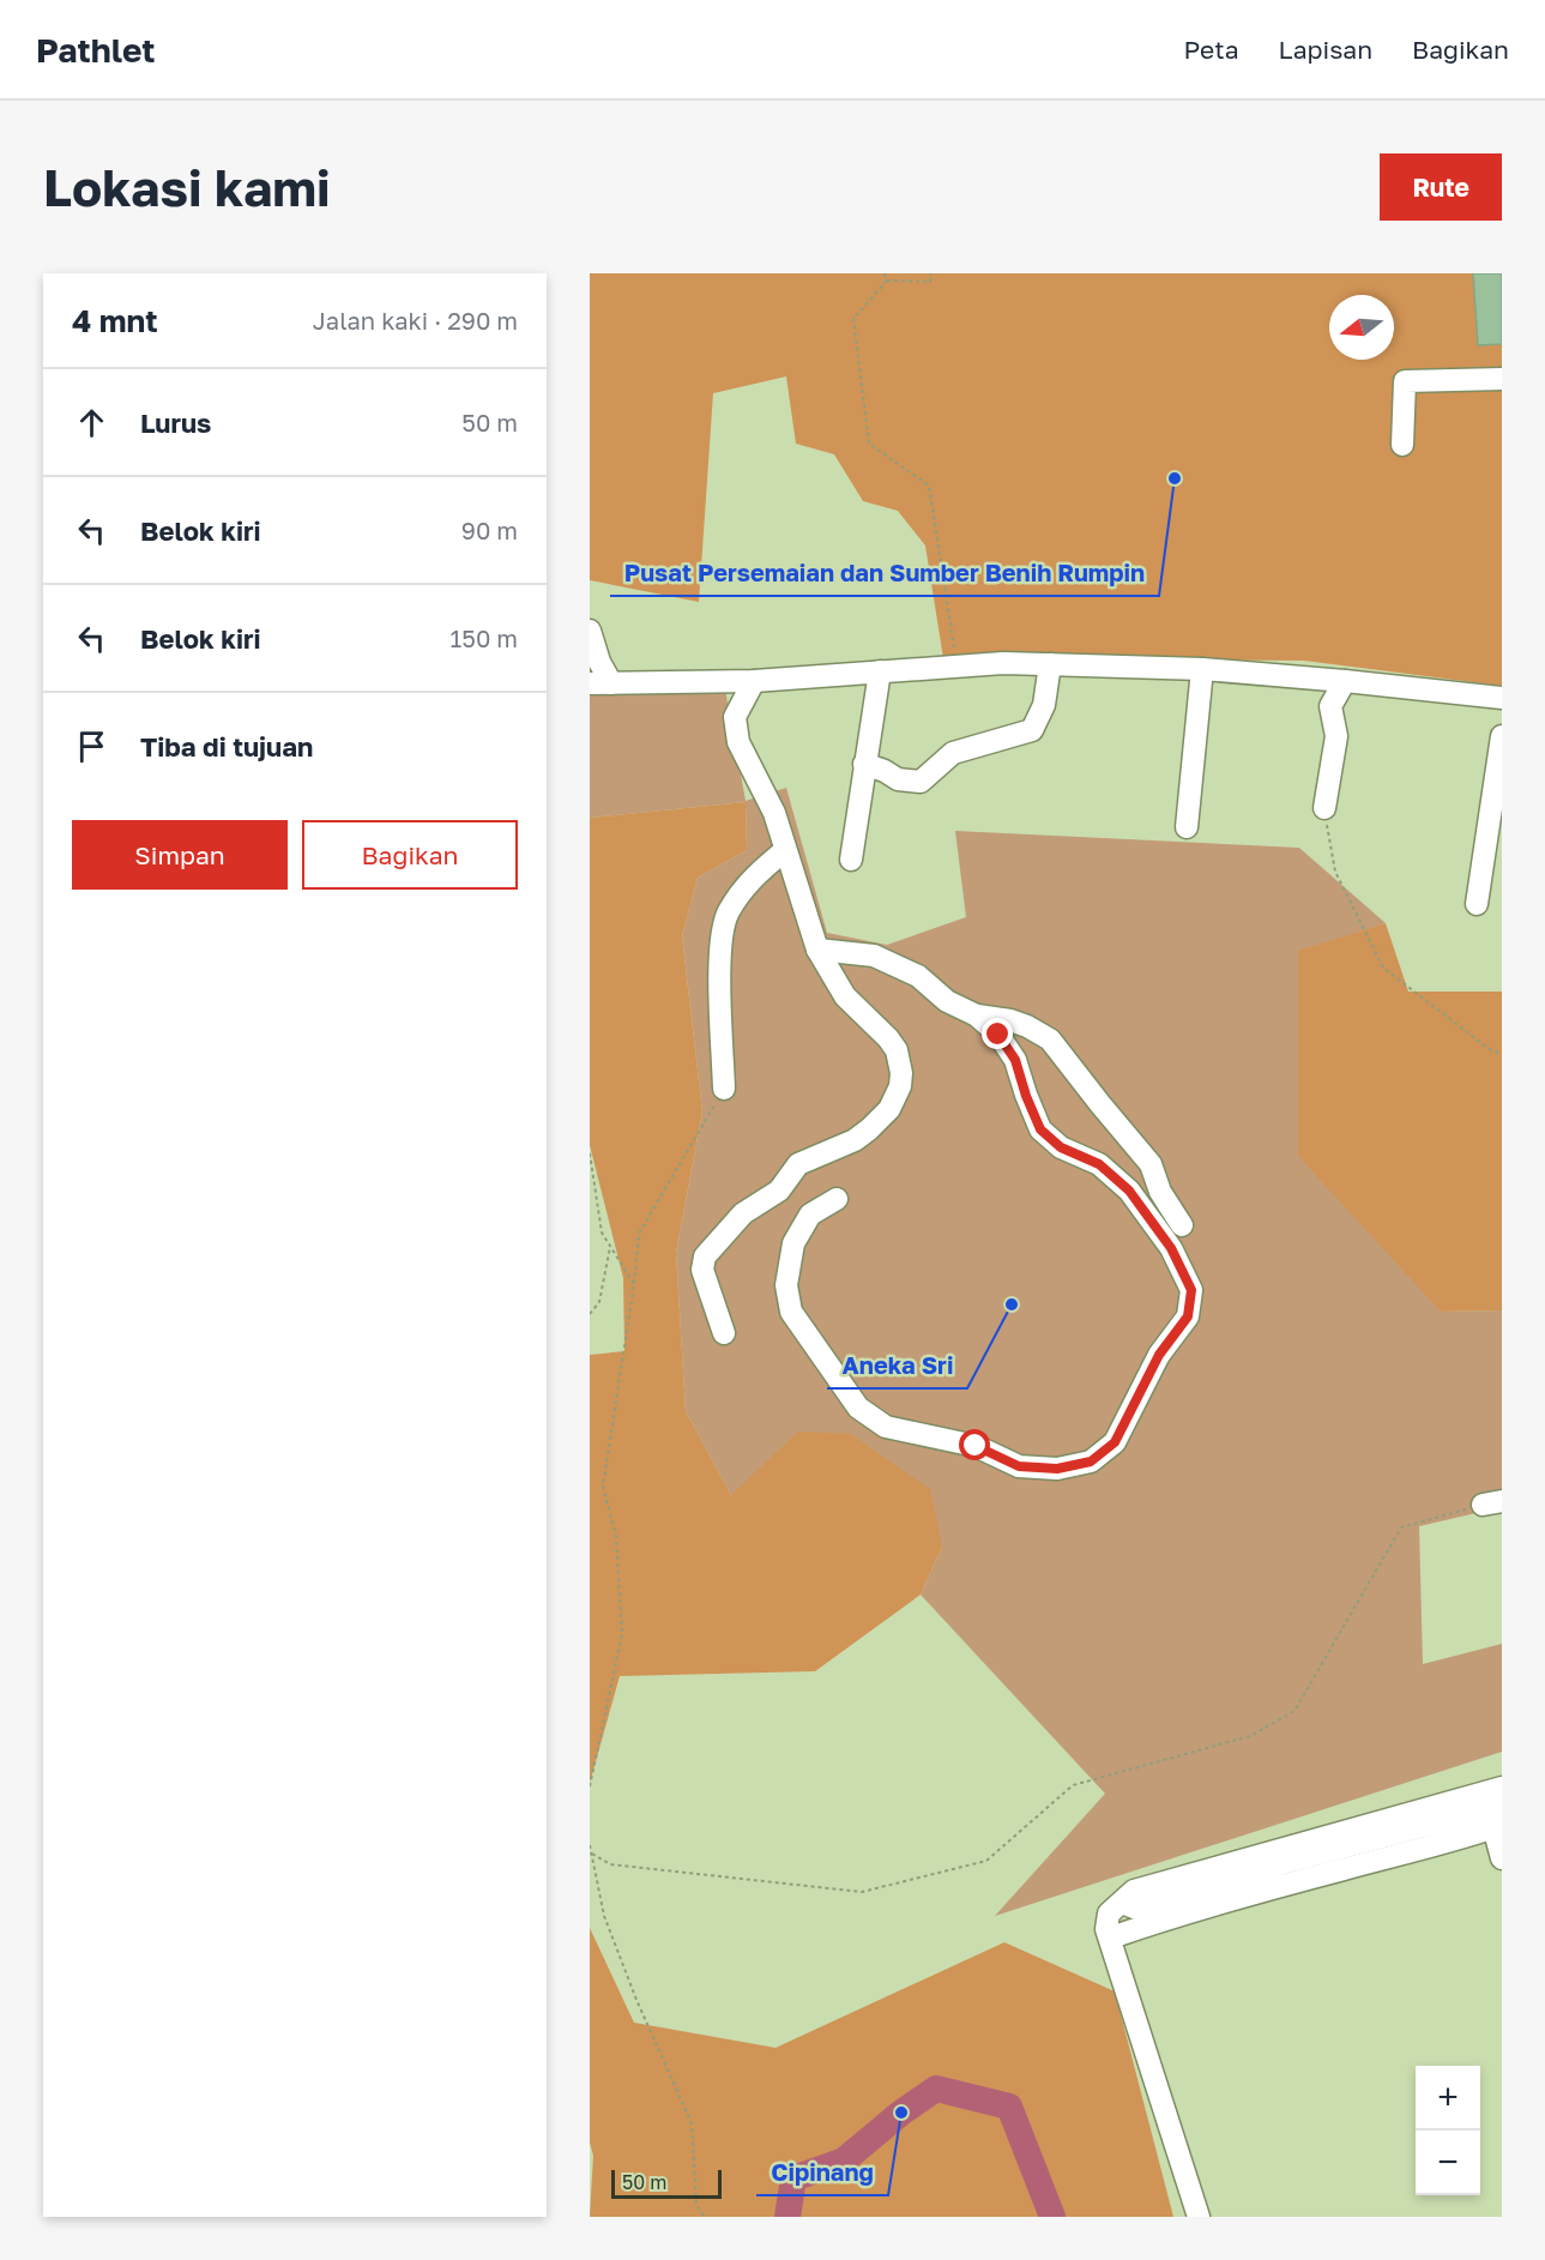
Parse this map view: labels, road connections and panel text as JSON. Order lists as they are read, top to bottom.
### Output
{
  "places": ["Pusat Persemaian dan Sumber Benih Rumpin", "Aneka Sri", "Cipinang"],
  "scale_bar": "50 m",
  "north": "left",
  "page": {
    "header": "Pathlet",
    "nav": ["Peta", "Lapisan", "Bagikan"],
    "buttons": [
      "Rute",
      ["Simpan", "Bagikan"]
    ],
    "title": "Lokasi kami",
    "heading": ["4 mnt", "Jalan kaki · 290 m"],
    "list": [
      ["Lurus", "50 m"],
      ["Belok kiri", "90 m"],
      ["Belok kiri", "150 m"],
      "Tiba di tujuan"
    ],
    "map_buttons": ["+", "−"],
    "scale": "50 m"
  }
}
